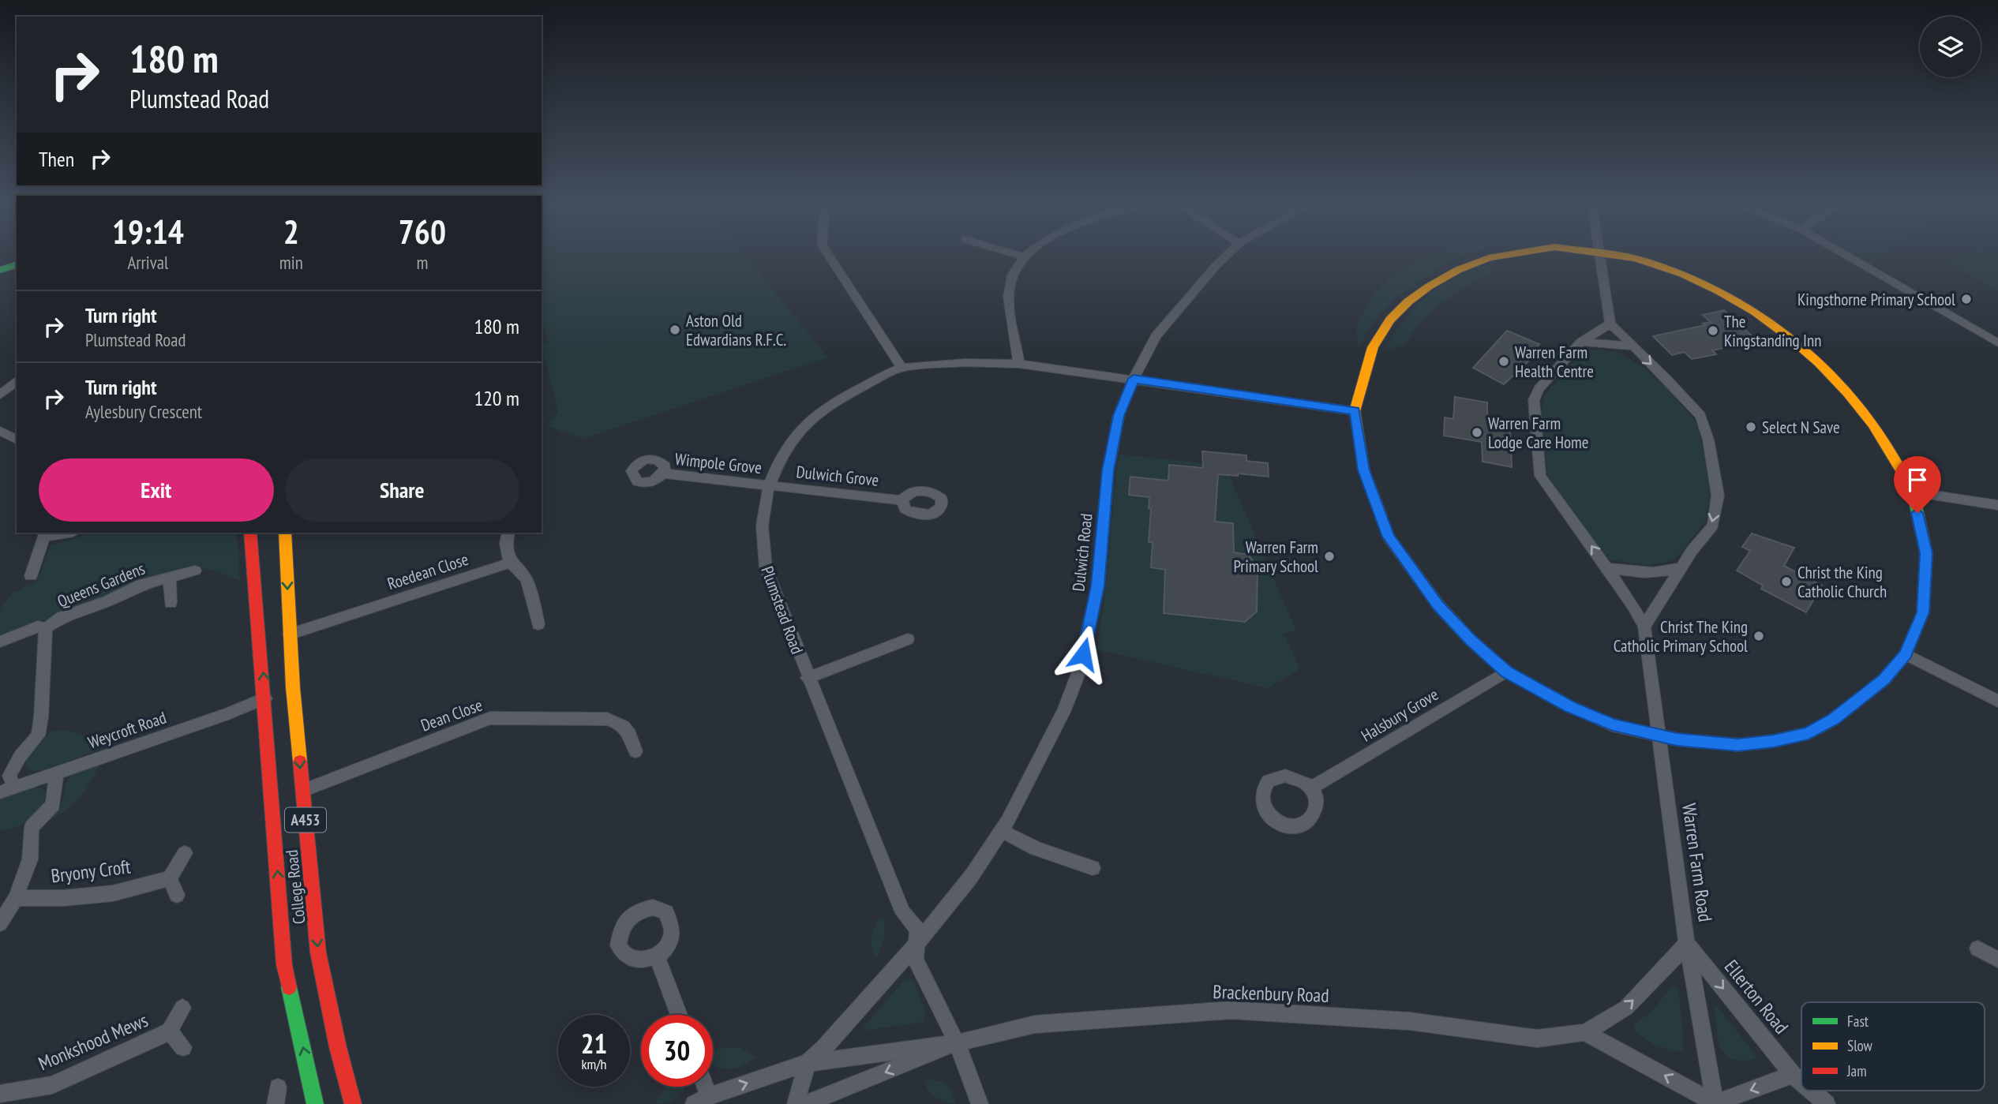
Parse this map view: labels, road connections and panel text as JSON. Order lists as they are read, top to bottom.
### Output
{
  "streets": {
    "street": [
      "Wimpole Grove",
      "Dulwich Grove",
      "Dulwich Road",
      "Roedean Close",
      "Queens Gardens",
      "Plumstead Road",
      "Dean Close",
      "Halsbury Grove",
      "Weycroft Road",
      "A453",
      "Warren Farm Road",
      "Bryony Croft",
      "College Road",
      "Brackenbury Road",
      "Ellerton Road",
      "Monkshood Mews"
    ]
  },
  "crossings": [
    ["Wimpole Grove", "Dulwich Grove"],
    ["Wimpole Grove", "Plumstead Road"],
    ["Dulwich Grove", "Plumstead Road"],
    ["Dulwich Road", "Plumstead Road"],
    ["Dulwich Road", "Brackenbury Road"],
    ["Roedean Close", "College Road"],
    ["Plumstead Road", "Brackenbury Road"],
    ["Dean Close", "College Road"],
    ["Weycroft Road", "College Road"],
    ["Warren Farm Road", "Brackenbury Road"],
    ["Warren Farm Road", "Ellerton Road"],
    ["Brackenbury Road", "Ellerton Road"]
  ],
  "places": [
    "Kingsthorne Primary School",
    "Aston Old Edwardians R.F.C.",
    "The Kingstanding Inn",
    "Warren Farm Health Centre",
    "Select N Save",
    "Warren Farm Lodge Care Home",
    "Warren Farm Primary School",
    "Christ the King Catholic Church",
    "Christ The King Catholic Primary School"
  ],
  "legend": ["Fast", "Slow", "Jam"],
  "page": {
    "turn": ["180 m", "Plumstead Road"],
    "then": "Then",
    "eta": [
      "19:14",
      "Arrival",
      "2",
      "min",
      "760",
      "m"
    ],
    "list": [
      {
        "name": "Turn right",
        "note": "Plumstead Road",
        "value": "180 m"
      },
      {
        "name": "Turn right",
        "note": "Aylesbury Crescent",
        "value": "120 m"
      }
    ],
    "buttons": ["Exit", "Share"],
    "speed": "21 km/h",
    "limit": "30"
  }
}
